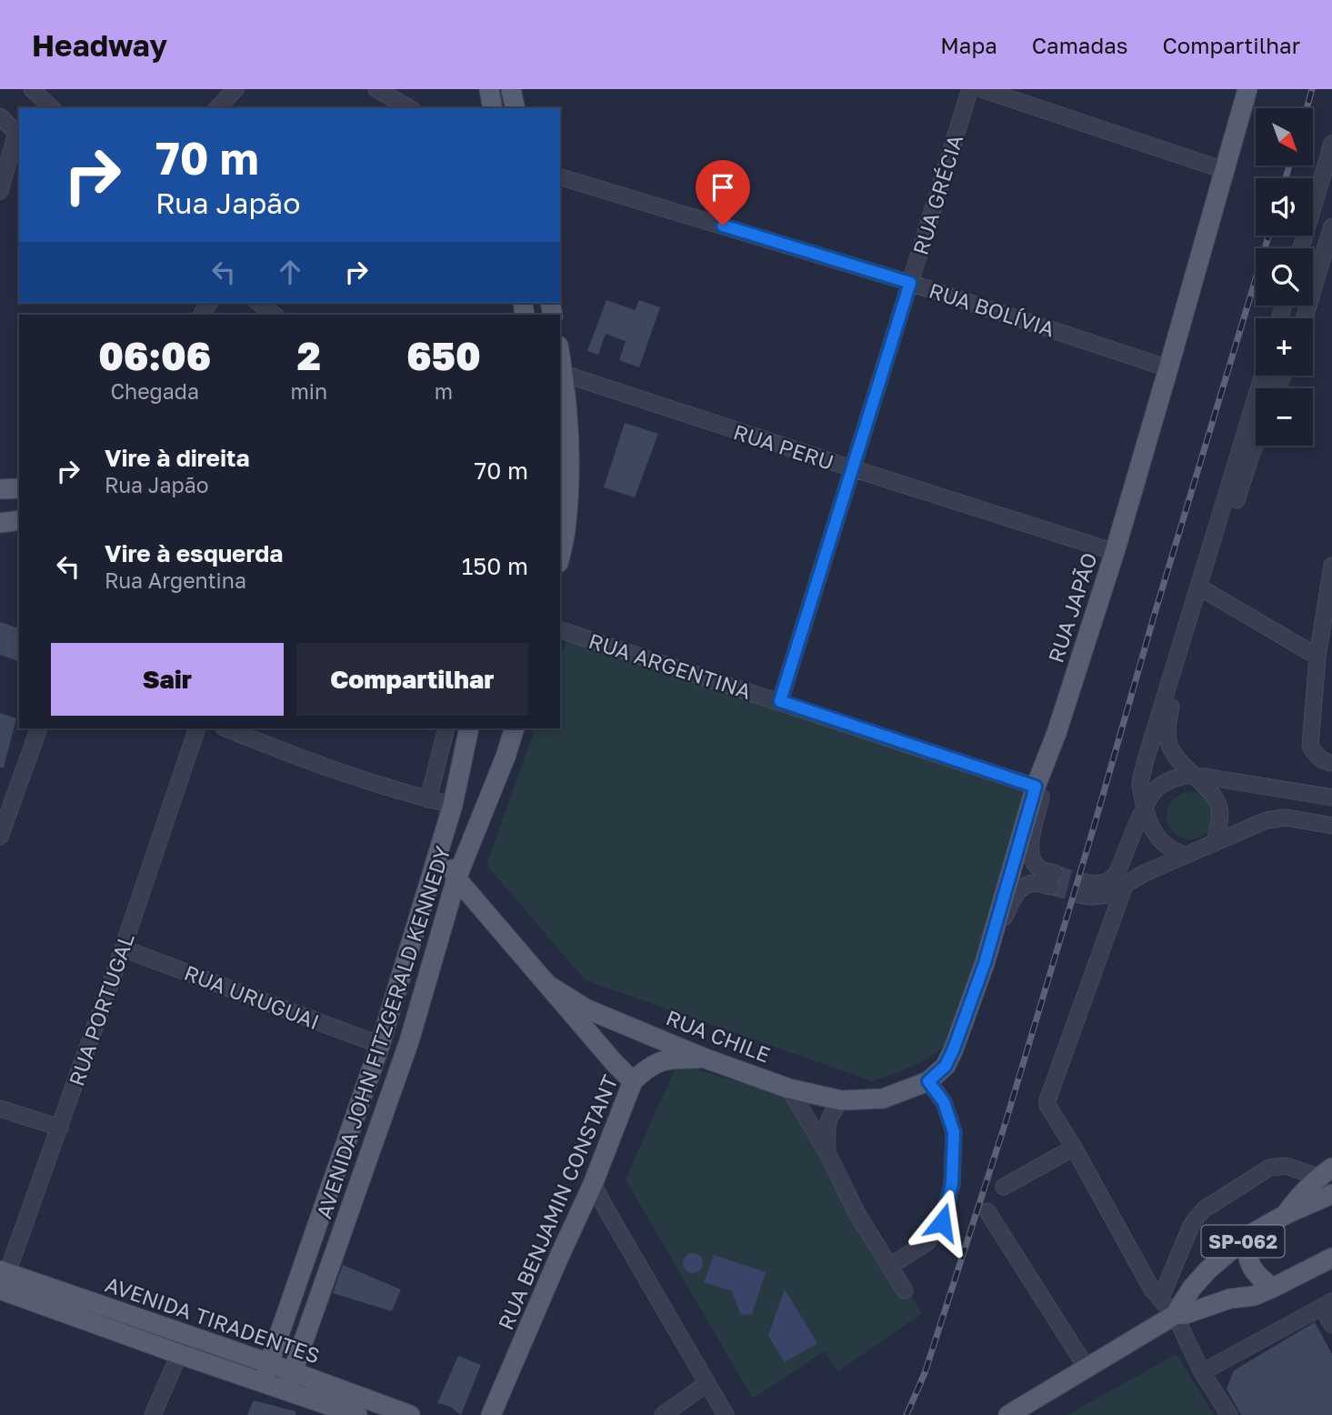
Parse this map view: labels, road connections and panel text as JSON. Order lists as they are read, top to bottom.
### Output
{
  "streets": {
    "main road": [
      "RUA JAPÃO",
      "AVENIDA JOHN FITZGERALD KENNEDY",
      "RUA CHILE",
      "RUA BENJAMIN CONSTANT",
      "SP-062",
      "AVENIDA TIRADENTES"
    ],
    "street": [
      "RUA GRÉCIA",
      "RUA BOLÍVIA",
      "RUA PERU",
      "RUA ARGENTINA",
      "RUA URUGUAI",
      "RUA PORTUGAL"
    ]
  },
  "crossings": [
    ["RUA GRÉCIA", "RUA BOLÍVIA"],
    ["RUA GRÉCIA", "RUA PERU"],
    ["RUA GRÉCIA", "RUA ARGENTINA"],
    ["RUA BOLÍVIA", "RUA JAPÃO"],
    ["RUA PERU", "RUA JAPÃO"],
    ["RUA JAPÃO", "RUA ARGENTINA"],
    ["RUA JAPÃO", "RUA CHILE"],
    ["RUA URUGUAI", "RUA PORTUGAL"],
    ["RUA URUGUAI", "AVENIDA JOHN FITZGERALD KENNEDY"],
    ["RUA PORTUGAL", "AVENIDA TIRADENTES"],
    ["AVENIDA JOHN FITZGERALD KENNEDY", "RUA CHILE"],
    ["AVENIDA JOHN FITZGERALD KENNEDY", "AVENIDA TIRADENTES"],
    ["RUA CHILE", "RUA BENJAMIN CONSTANT"]
  ],
  "north": "bottom right",
  "page": {
    "header": "Headway",
    "nav": ["Mapa", "Camadas", "Compartilhar"],
    "map_buttons": ["+", "−"],
    "turn": ["70 m", "Rua Japão"],
    "eta": [
      "06:06",
      "Chegada",
      "2",
      "min",
      "650",
      "m"
    ],
    "list": [
      {
        "name": "Vire à direita",
        "note": "Rua Japão",
        "value": "70 m"
      },
      {
        "name": "Vire à esquerda",
        "note": "Rua Argentina",
        "value": "150 m"
      }
    ],
    "buttons": ["Sair", "Compartilhar"]
  }
}
